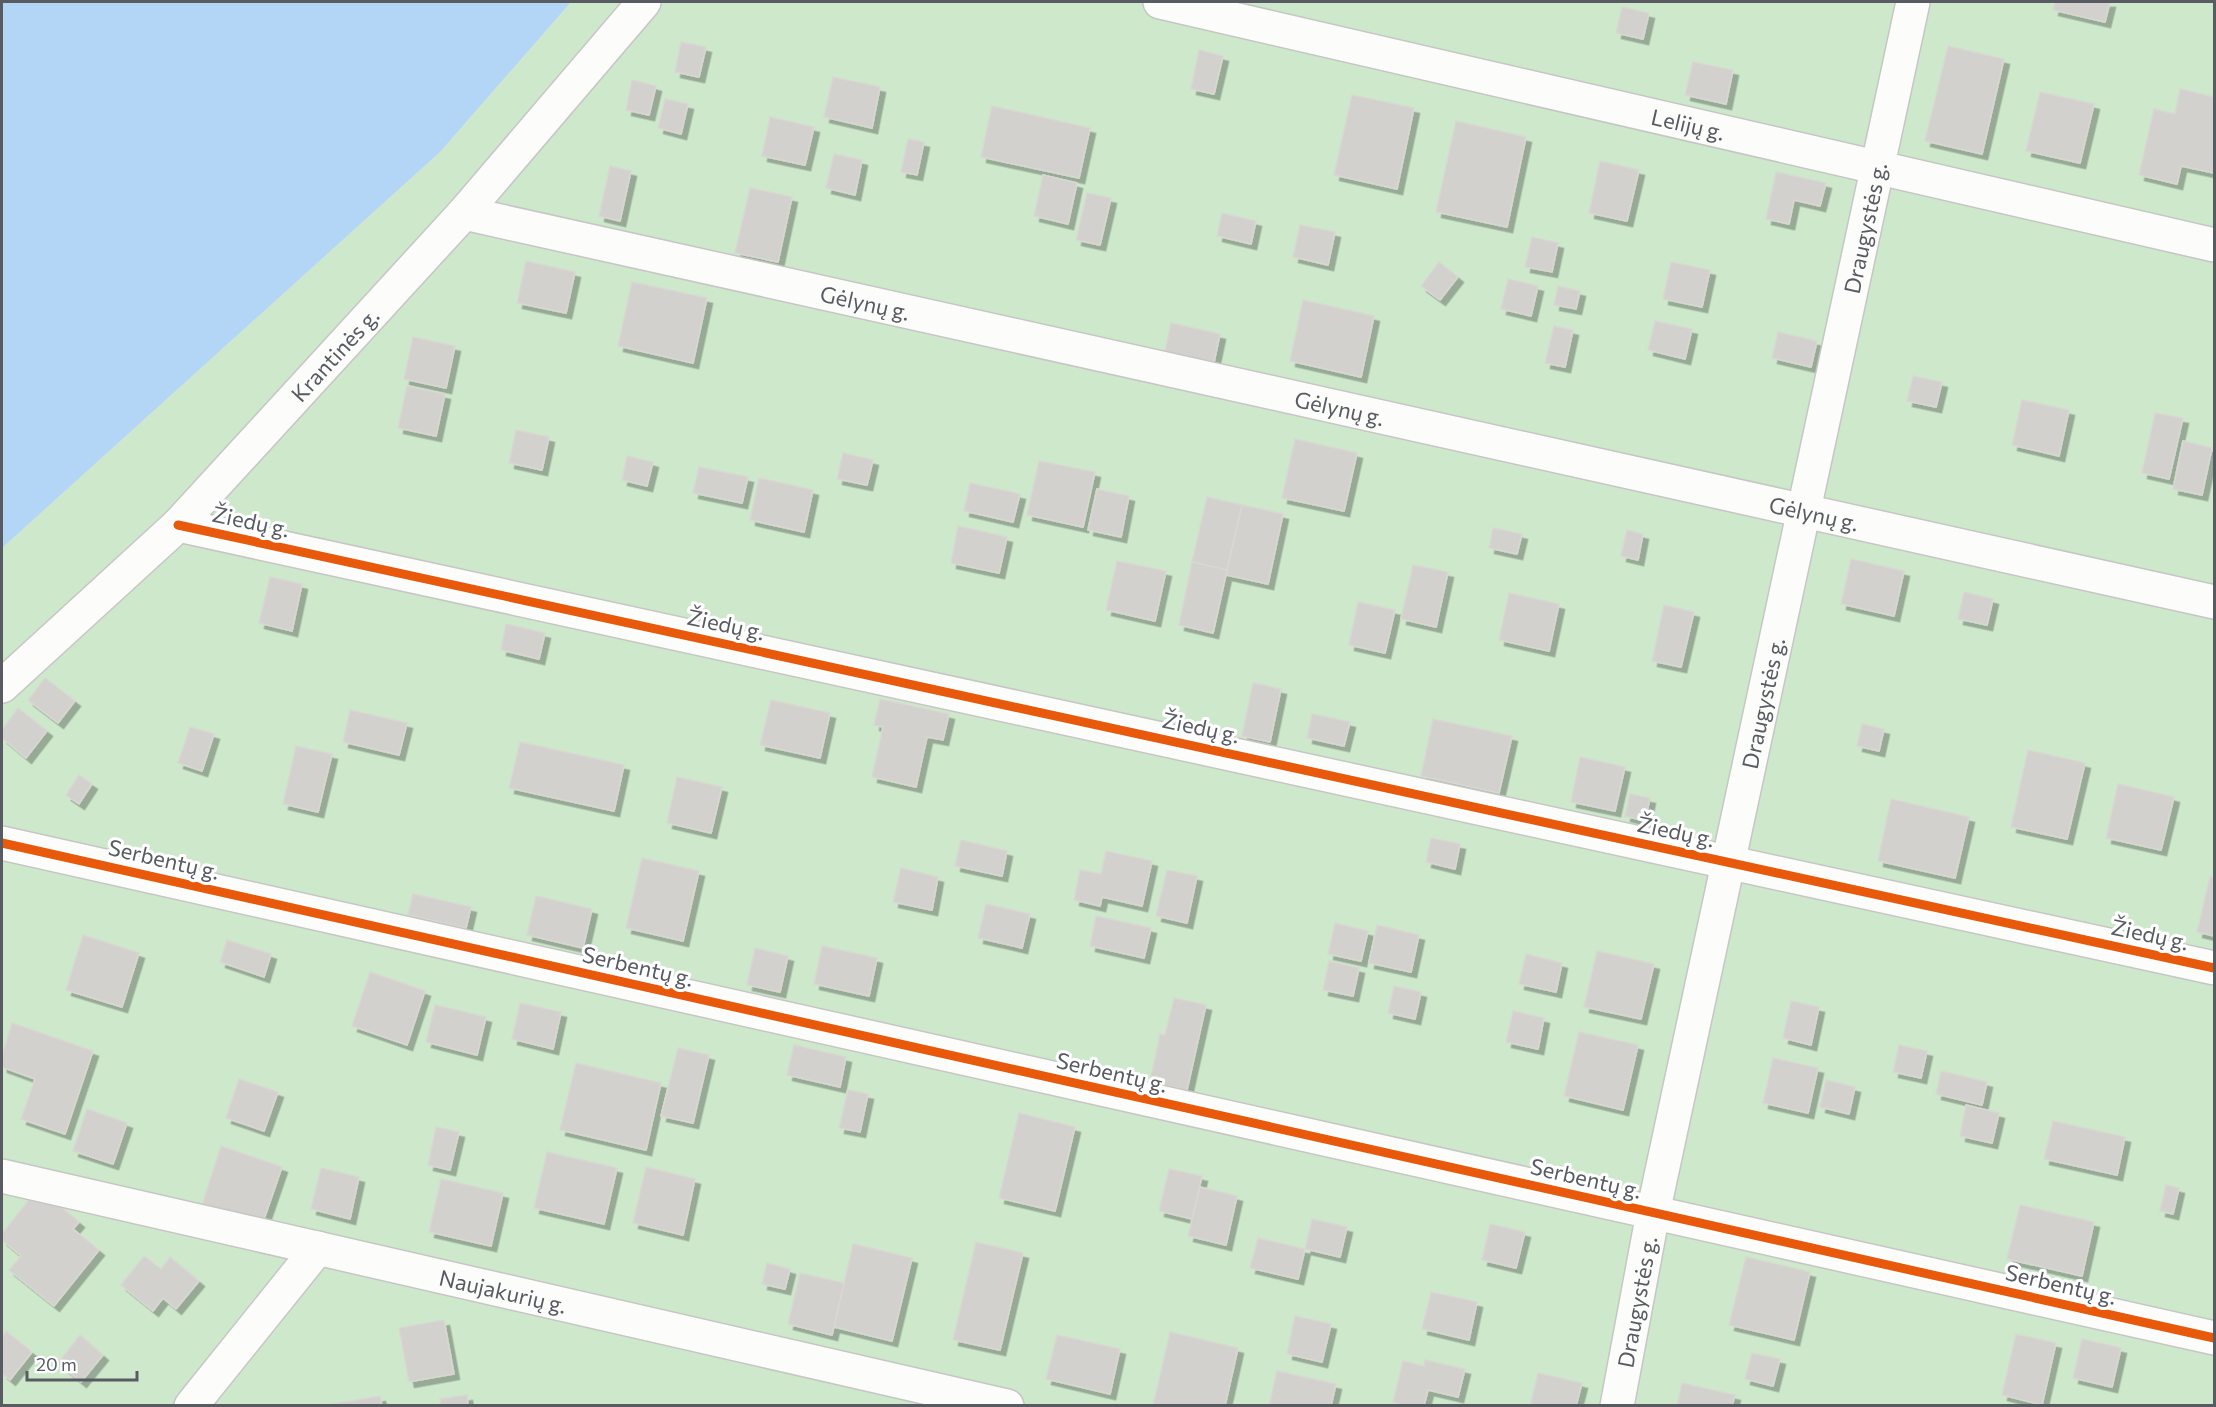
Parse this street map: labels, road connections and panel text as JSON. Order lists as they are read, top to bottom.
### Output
{
  "streets": {
    "street": [
      "Lelijų g.",
      "Draugystės g.",
      "Gėlynų g.",
      "Krantinės g.",
      "Žiedų g.",
      "Serbentų g.",
      "Naujakurių g."
    ]
  },
  "crossings": [
    ["Lelijų g.", "Draugystės g."],
    ["Draugystės g.", "Gėlynų g."],
    ["Draugystės g.", "Žiedų g."],
    ["Draugystės g.", "Serbentų g."],
    ["Gėlynų g.", "Krantinės g."],
    ["Krantinės g.", "Žiedų g."]
  ],
  "scale_bar": "20 m"
}
